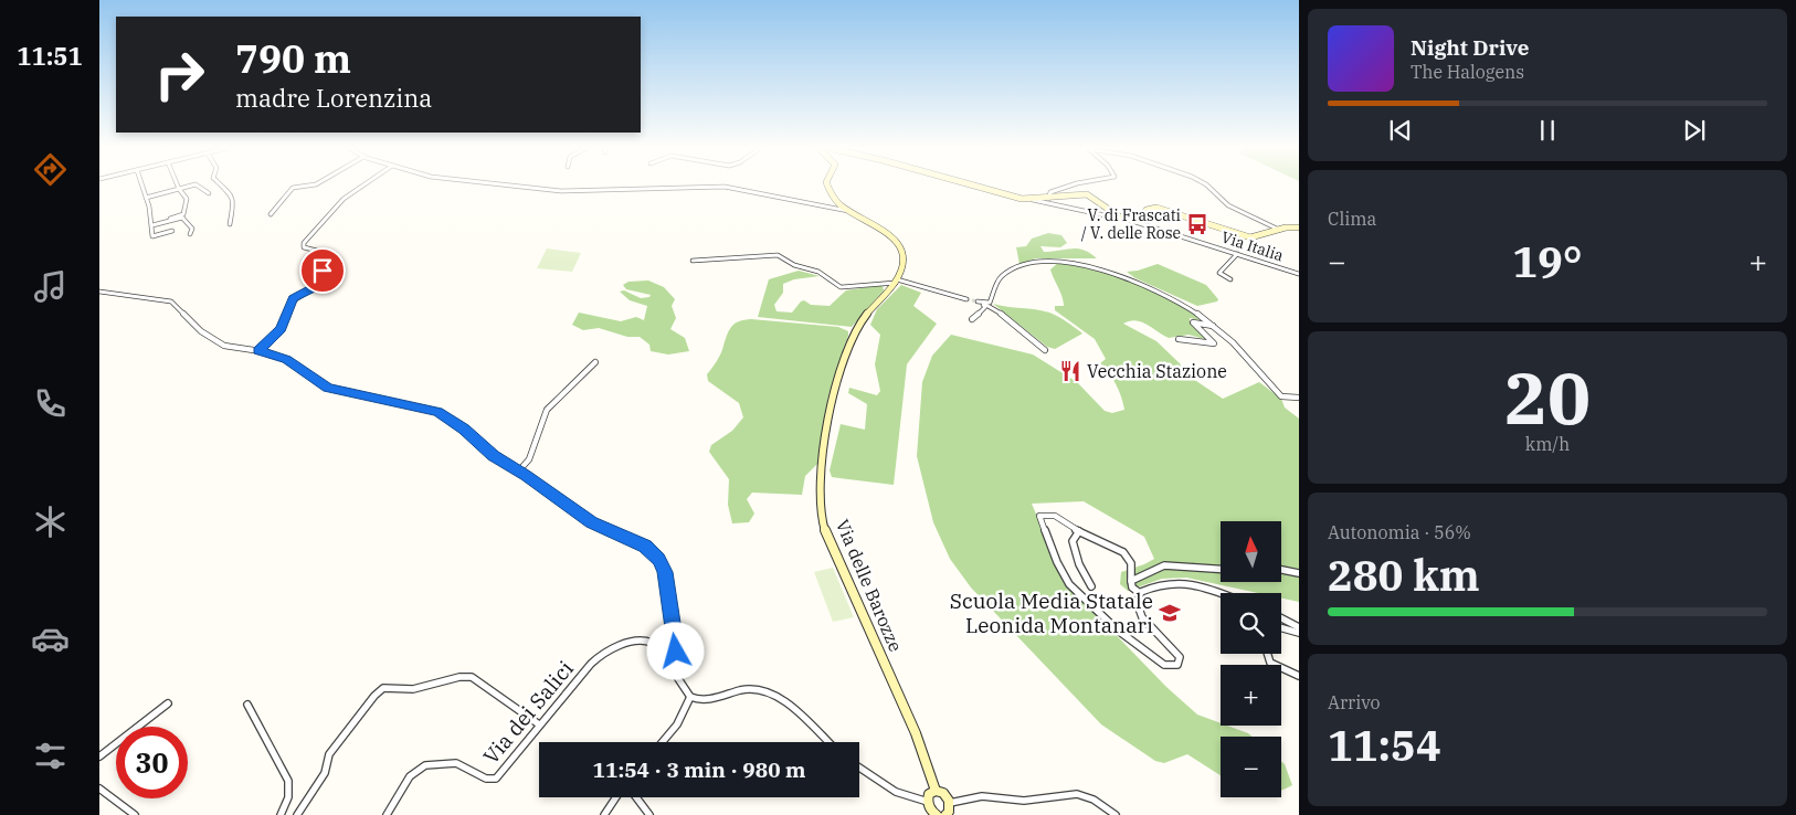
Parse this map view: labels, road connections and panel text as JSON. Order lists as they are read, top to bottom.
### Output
{
  "streets": {
    "main road": ["Via delle Barozze"],
    "street": ["Via Italia", "Via dei Salici"]
  },
  "places": {
    "bus stop": ["V. di Frascati / V. delle Rose"],
    "restaurant": ["Vecchia Stazione"],
    "school or university": ["Scuola Media Statale Leonida Montanari"]
  },
  "north": "top",
  "page": {
    "tabs": "11:51",
    "turn": ["790 m", "madre Lorenzina"],
    "song": ["Night Drive", "The Halogens"],
    "tile": [
      "Clima",
      ["20", "km/h"],
      ["Autonomia · 56%", "280 km"],
      ["Arrivo", "11:54"]
    ],
    "heat": ["−", "19°", "+"],
    "map_buttons": ["+", "−"],
    "limit": "30",
    "trip": "11:54 · 3 min · 980 m"
  }
}
